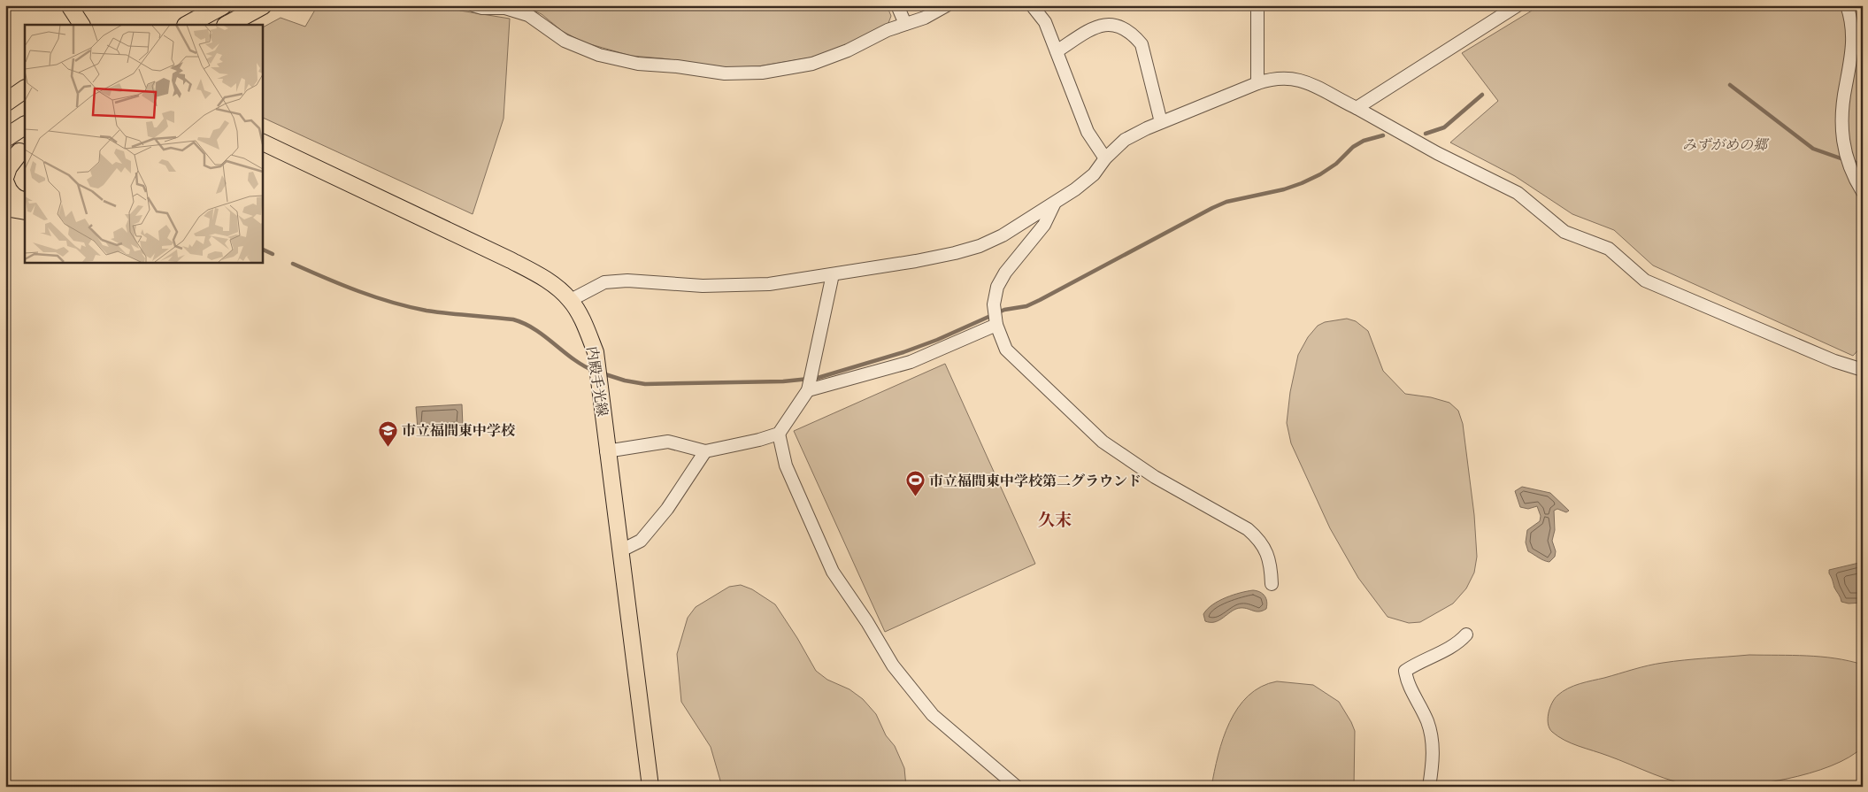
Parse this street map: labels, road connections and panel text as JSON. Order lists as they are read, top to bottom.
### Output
{
  "streets": {
    "main road": ["内殿手光線"]
  },
  "districts": ["久末"],
  "parks": ["みずがめの郷"],
  "places": {
    "school or university": ["市立福間東中学校"],
    "sports": ["市立福間東中学校第二グラウンド"]
  }
}
